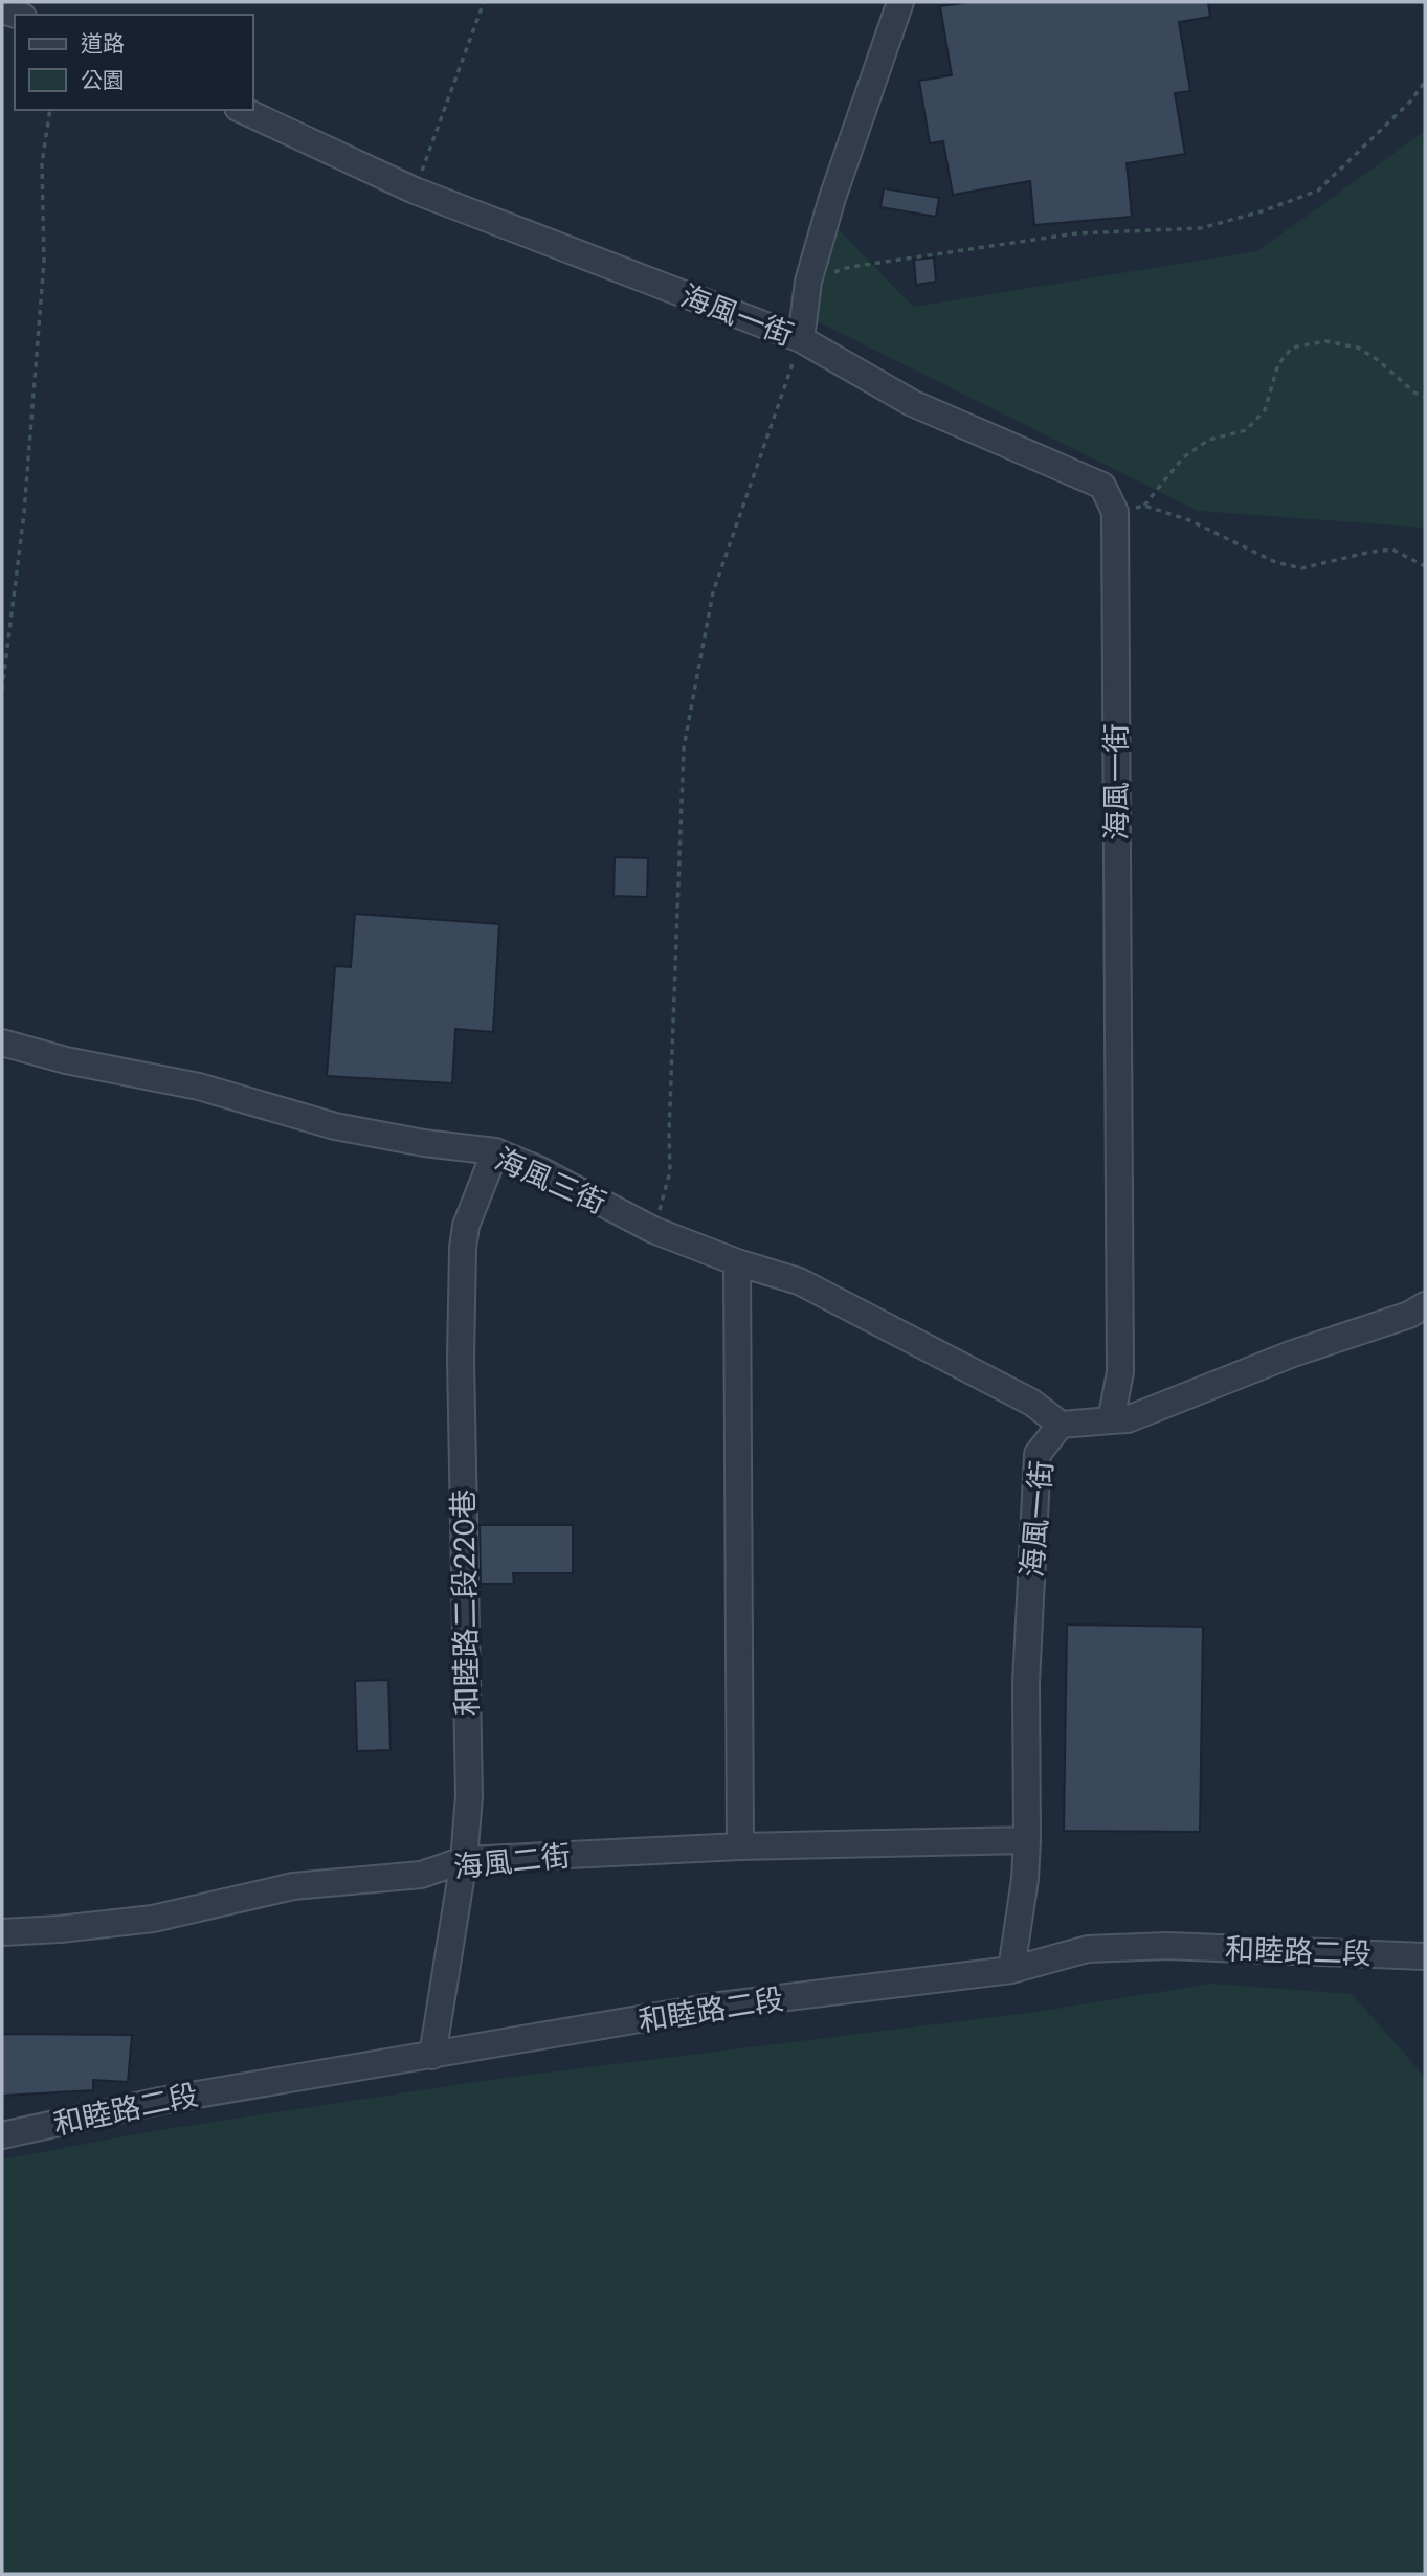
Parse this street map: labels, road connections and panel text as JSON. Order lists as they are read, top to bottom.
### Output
{
  "streets": {
    "street": [
      "海風一街",
      "海風三街",
      "和睦路二段220巷",
      "海風二街",
      "和睦路二段"
    ]
  },
  "crossings": [
    ["海風一街", "海風三街"],
    ["海風一街", "海風二街"],
    ["海風一街", "和睦路二段"],
    ["海風三街", "和睦路二段220巷"],
    ["和睦路二段220巷", "海風二街"],
    ["和睦路二段220巷", "和睦路二段"]
  ],
  "legend": ["道路", "公園"]
}
